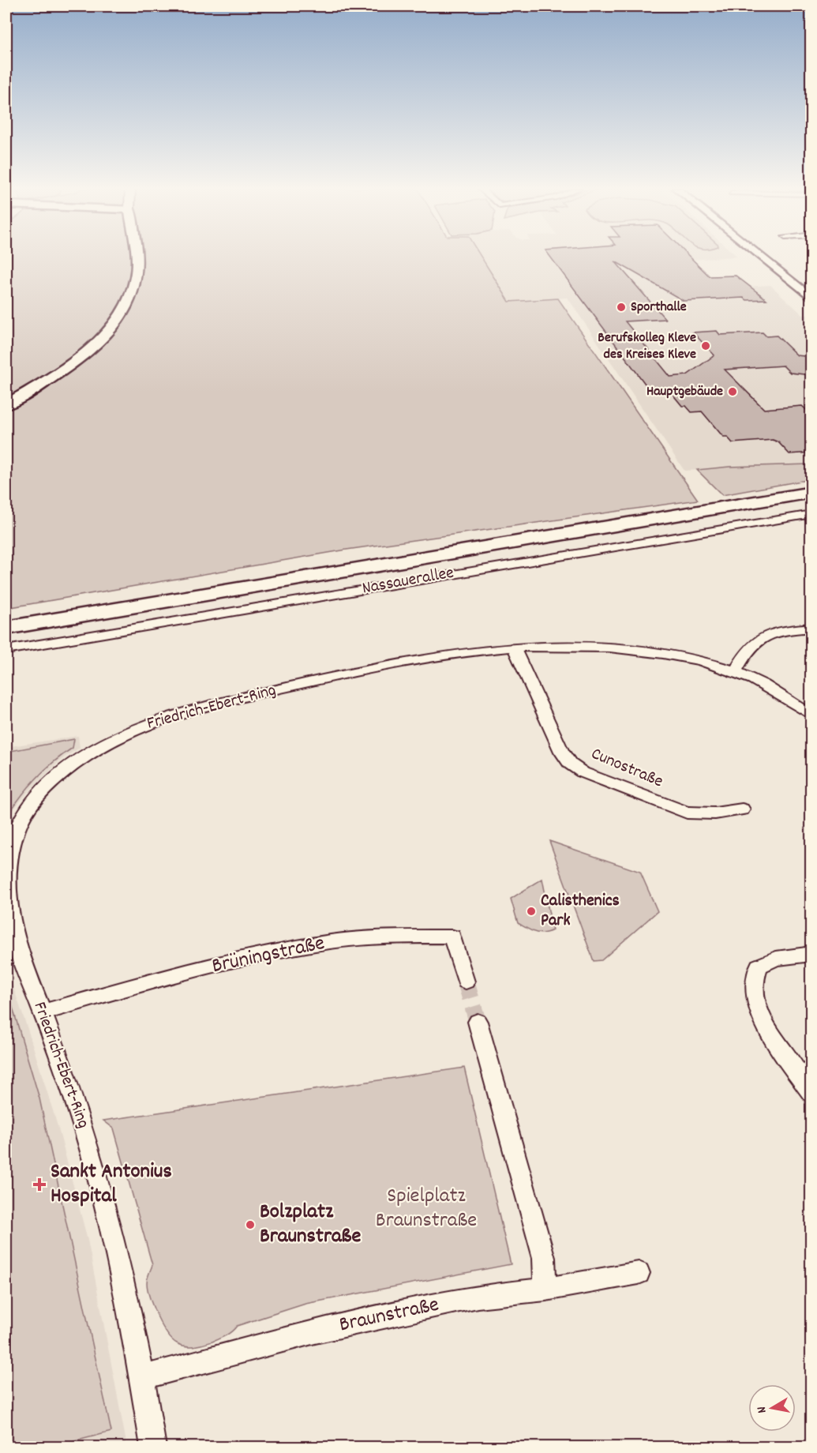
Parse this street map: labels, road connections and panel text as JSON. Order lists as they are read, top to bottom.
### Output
{
  "streets": {
    "main road": ["Nassauerallee"],
    "street": [
      "Friedrich-Ebert-Ring",
      "Cunostraße",
      "Brüningstraße",
      "Braunstraße"
    ]
  },
  "crossings": [
    ["Friedrich-Ebert-Ring", "Cunostraße"],
    ["Friedrich-Ebert-Ring", "Brüningstraße"],
    ["Friedrich-Ebert-Ring", "Braunstraße"]
  ],
  "parks": ["Spielplatz Braunstraße"],
  "places": {
    "other": [
      "Sporthalle",
      "Berufskolleg Kleve des Kreises Kleve",
      "Hauptgebäude",
      "Calisthenics Park",
      "Bolzplatz Braunstraße"
    ],
    "health": ["Sankt Antonius Hospital"]
  },
  "north": "left"
}
